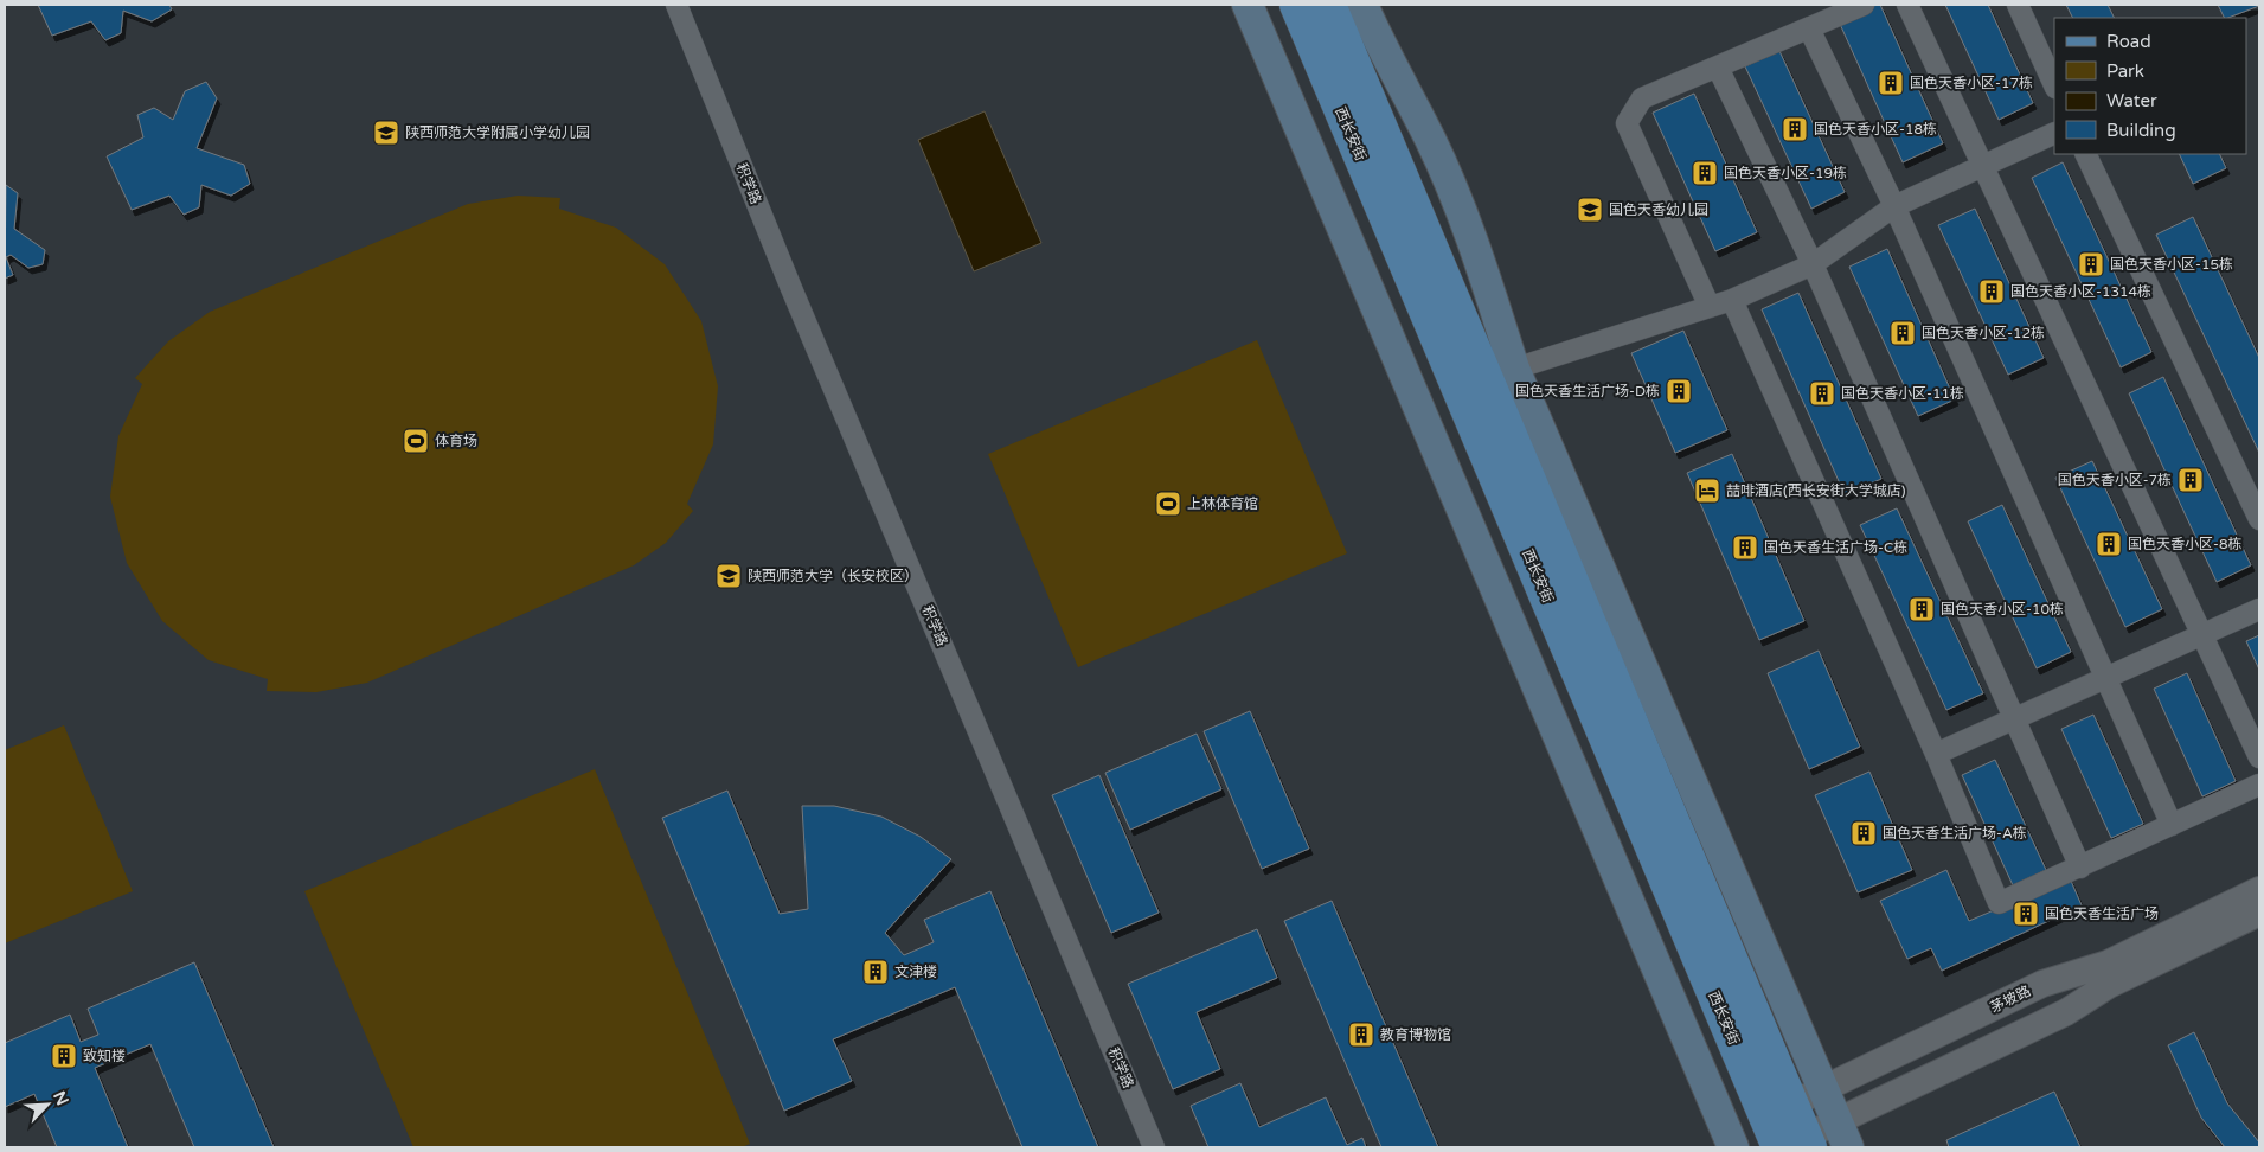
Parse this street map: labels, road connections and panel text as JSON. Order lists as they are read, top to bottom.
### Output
{
  "streets": {
    "main road": ["西长安街"],
    "street": ["积学路", "茅坡路"]
  },
  "crossings": [
    ["西长安街", "茅坡路"]
  ],
  "places": {
    "building": [
      "国色天香小区-17栋",
      "国色天香小区-18栋",
      "国色天香小区-19栋",
      "国色天香小区-15栋",
      "国色天香小区-1314栋",
      "国色天香小区-12栋",
      "国色天香生活广场-D栋",
      "国色天香小区-11栋",
      "国色天香小区-7栋",
      "国色天香小区-8栋",
      "国色天香生活广场-C栋",
      "国色天香小区-10栋",
      "国色天香生活广场-A栋",
      "国色天香生活广场",
      "文津楼",
      "教育博物馆",
      "致知楼"
    ],
    "school or university": ["陕西师范大学附属小学幼儿园", "国色天香幼儿园", "陕西师范大学（长安校区）"],
    "sports": ["体育场", "上林体育馆"],
    "hotel": ["喆啡酒店(西长安街大学城店)"]
  },
  "legend": [
    "Road",
    "Park",
    "Water",
    "Building"
  ],
  "north": "top right"
}
